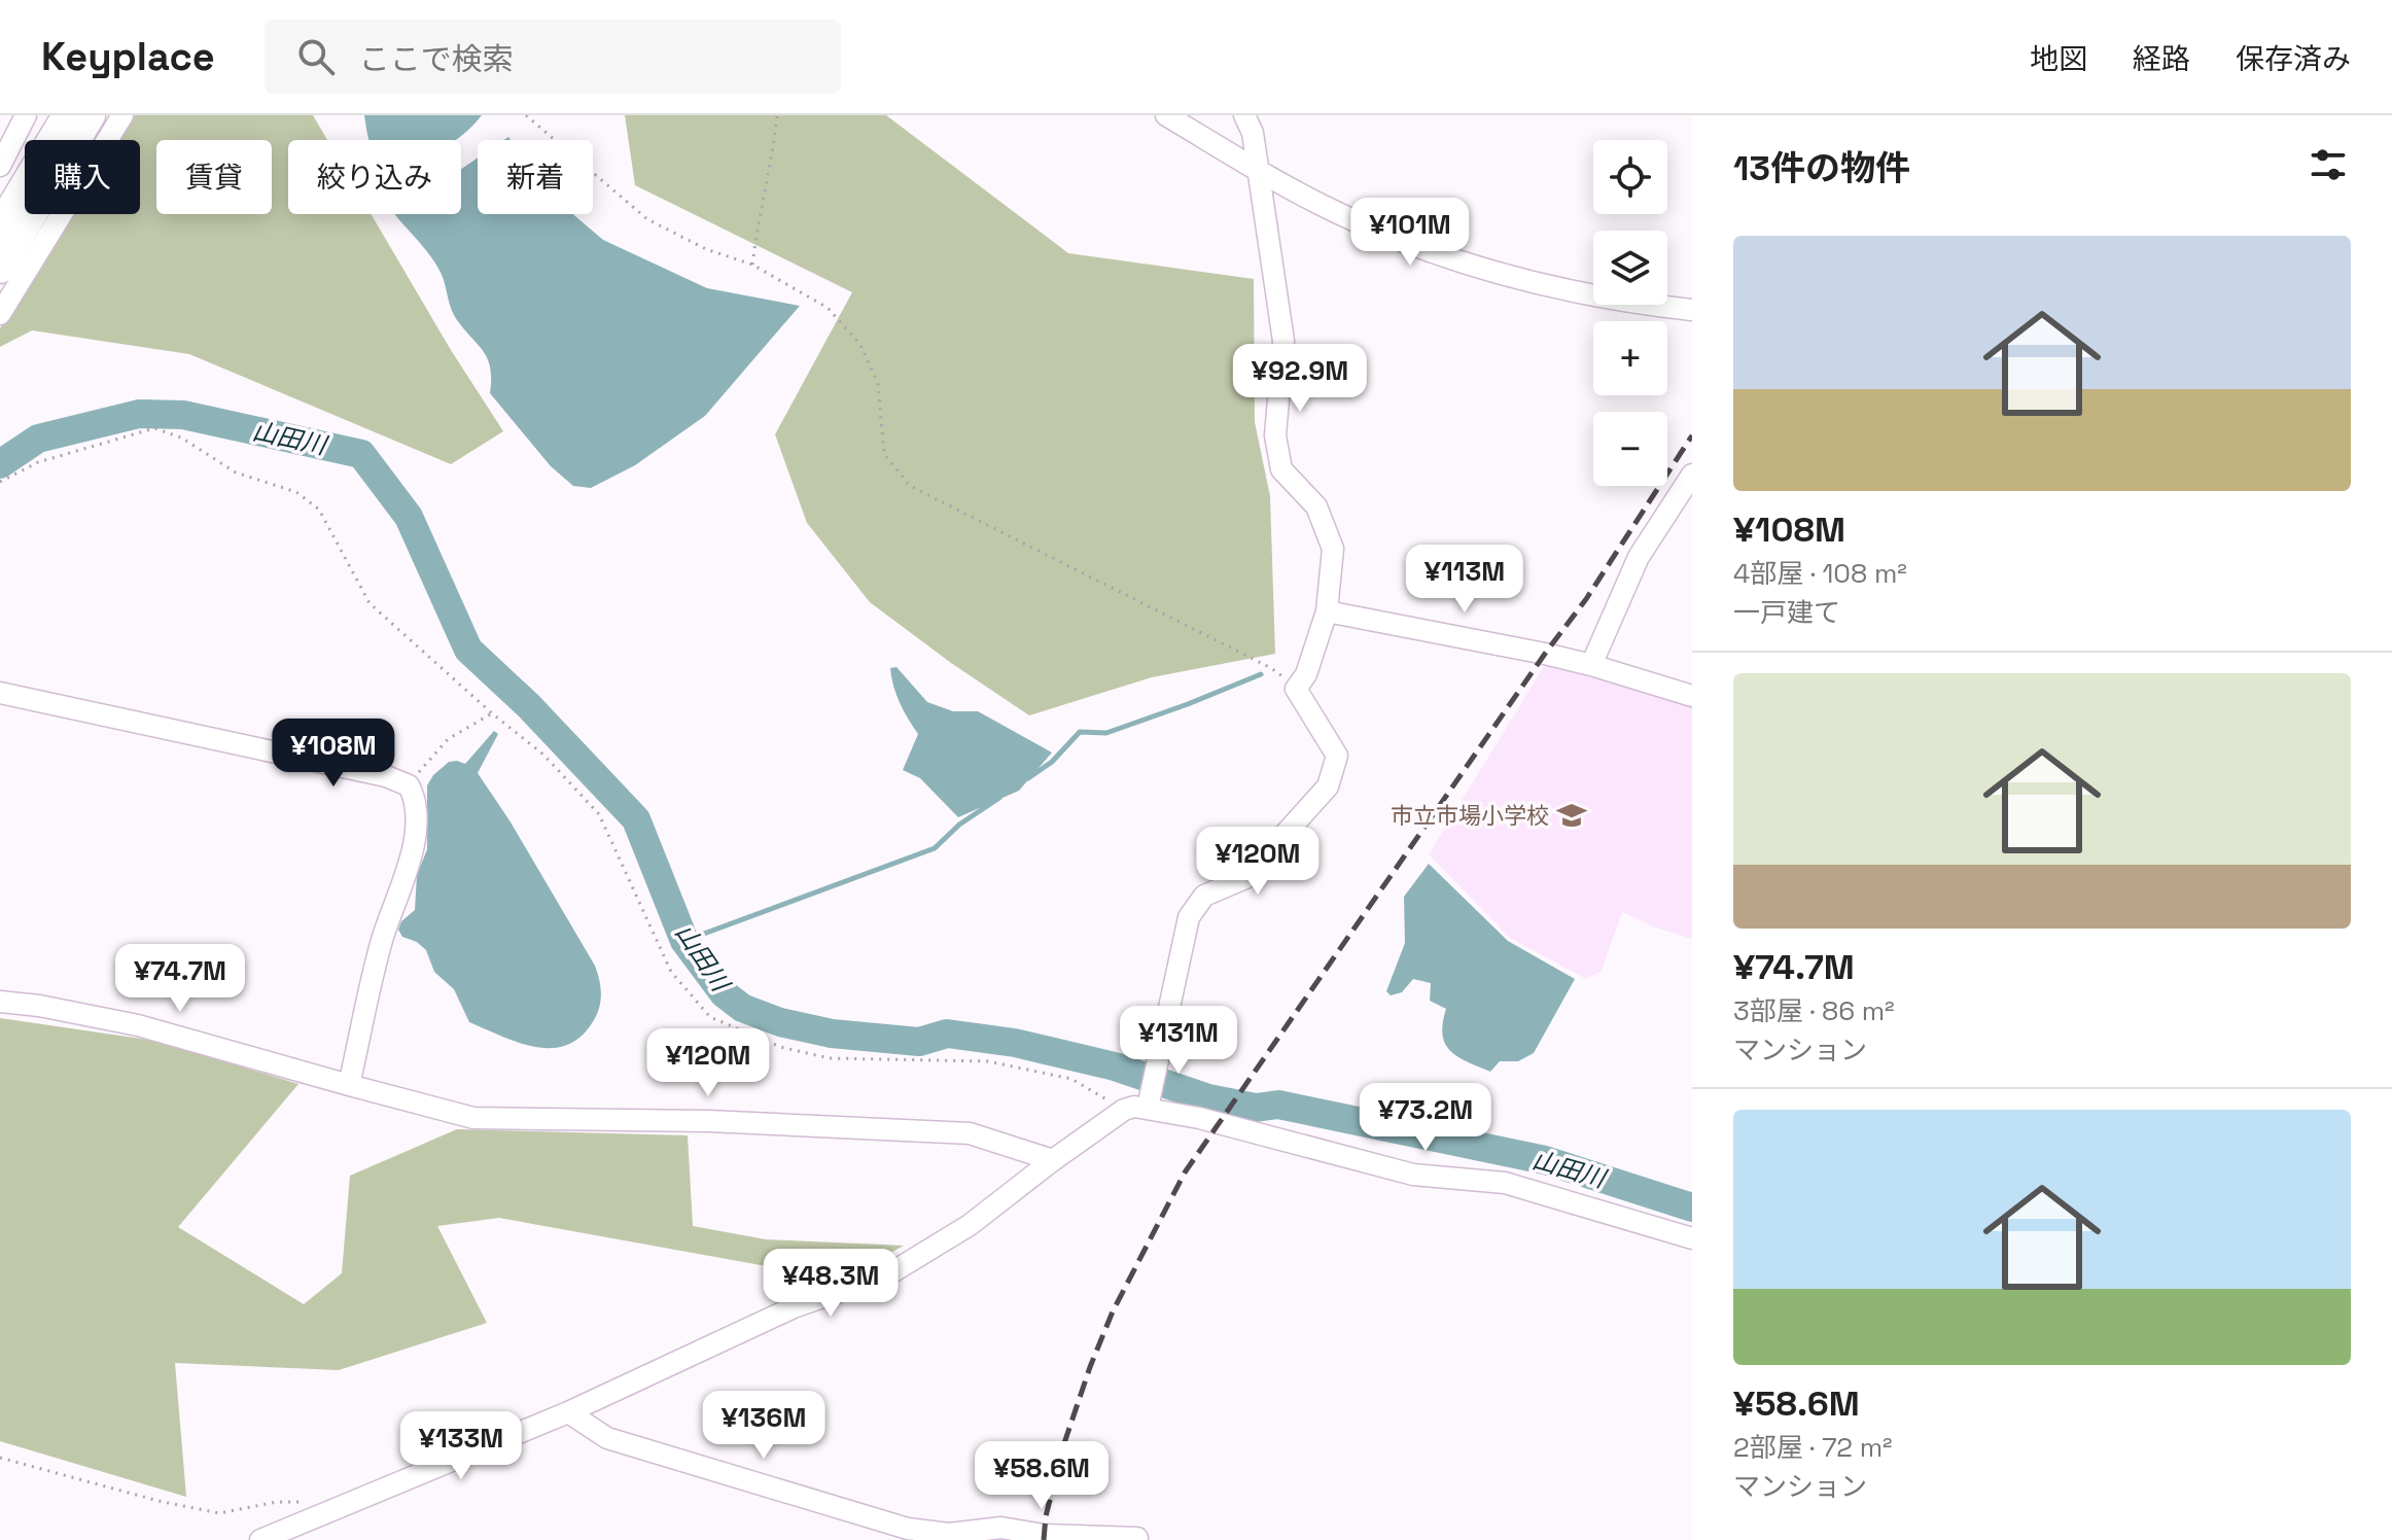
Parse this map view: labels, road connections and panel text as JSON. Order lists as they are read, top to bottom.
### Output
{
  "water": ["山田川"],
  "places": {
    "school or university": ["市立市場小学校"]
  },
  "page": {
    "header": "Keyplace",
    "search": "ここで検索",
    "nav": ["地図", "経路", "保存済み"],
    "heading": "13件の物件",
    "map_buttons": ["+", "−"],
    "chip": [
      "購入",
      "賃貸",
      "絞り込み",
      "新着"
    ],
    "price": [
      "¥101M",
      "¥92.9M",
      "¥113M",
      "¥108M",
      "¥120M",
      "¥74.7M",
      "¥131M",
      "¥120M",
      "¥73.2M",
      "¥48.3M",
      "¥136M",
      "¥133M",
      "¥58.6M"
    ],
    "list": [
      {
        "name": "¥108M",
        "note": "4部屋 · 108 m² · 一戸建て"
      },
      {
        "name": "¥74.7M",
        "note": "3部屋 · 86 m² · マンション"
      },
      {
        "name": "¥58.6M",
        "note": "2部屋 · 72 m² · マンション"
      }
    ]
  }
}
